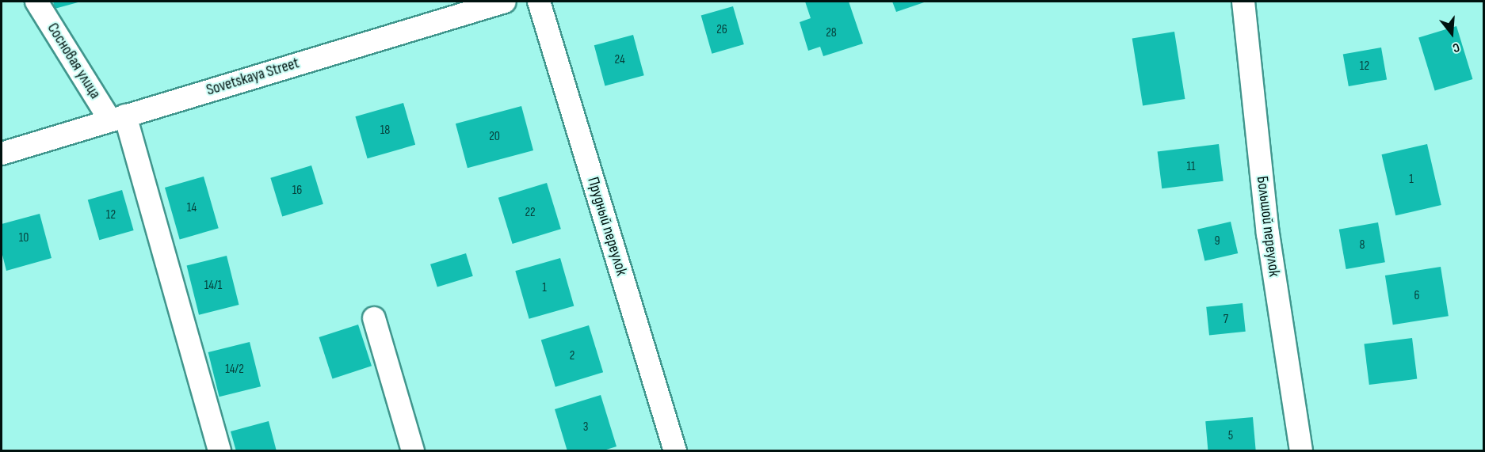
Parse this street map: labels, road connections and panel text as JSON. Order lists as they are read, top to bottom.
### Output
{
  "streets": {
    "street": [
      "Сосновая улица",
      "Sovetskaya Street",
      "Прудный переулок",
      "Большой переулок"
    ]
  },
  "crossings": [
    ["Сосновая улица", "Sovetskaya Street"]
  ],
  "house_numbers": [
    "26",
    "28",
    "24",
    "12",
    "18",
    "20",
    "11",
    "1",
    "16",
    "14",
    "22",
    "12",
    "10",
    "9",
    "8",
    "14/1",
    "1",
    "6",
    "7",
    "2",
    "14/2",
    "3",
    "5"
  ],
  "north": "bottom"
}
